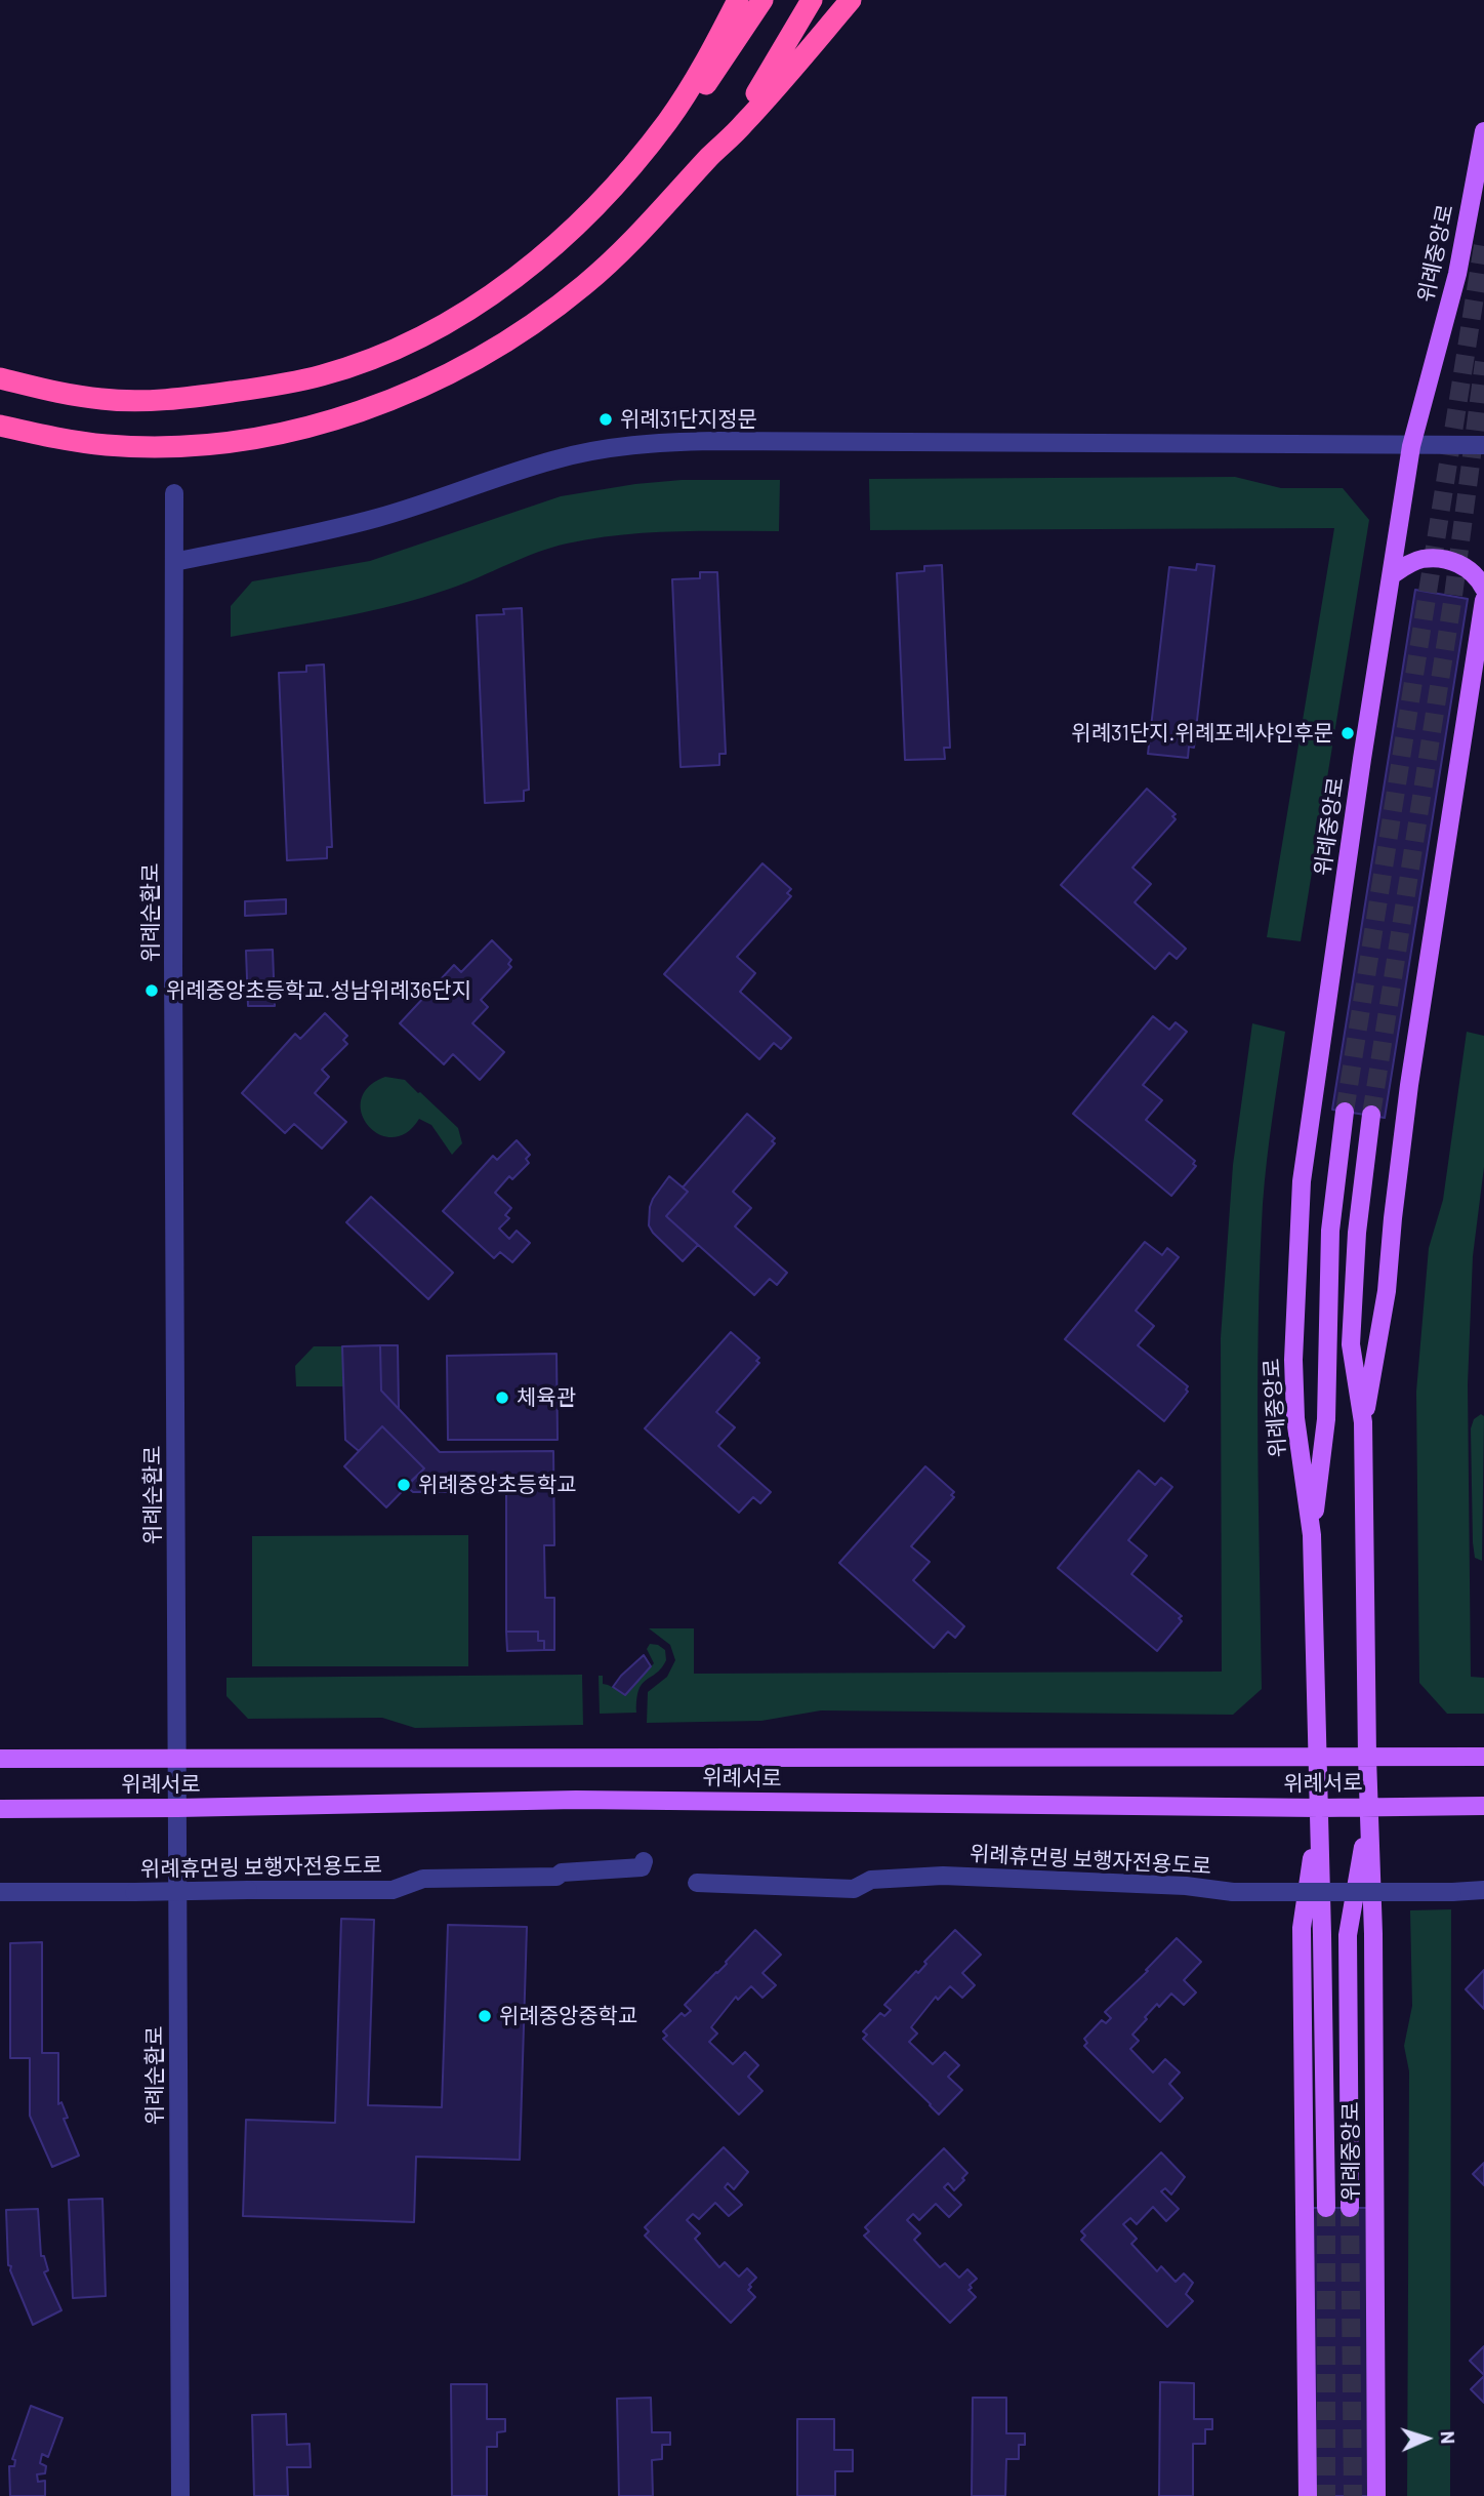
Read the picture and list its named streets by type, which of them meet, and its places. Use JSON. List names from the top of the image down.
{
  "streets": {
    "main road": ["위례중앙로", "위례서로"],
    "street": ["위례순환로", "위례휴먼링 보행자전용도로"]
  },
  "crossings": [
    ["위례중앙로", "위례서로"],
    ["위례순환로", "위례서로"]
  ],
  "places": [
    "위례31단지정문",
    "위례31단지.위례포레샤인후문",
    "위례중앙초등학교.성남위례36단지",
    "체육관",
    "위례중앙초등학교",
    "위례중앙중학교"
  ],
  "north": "right"
}
